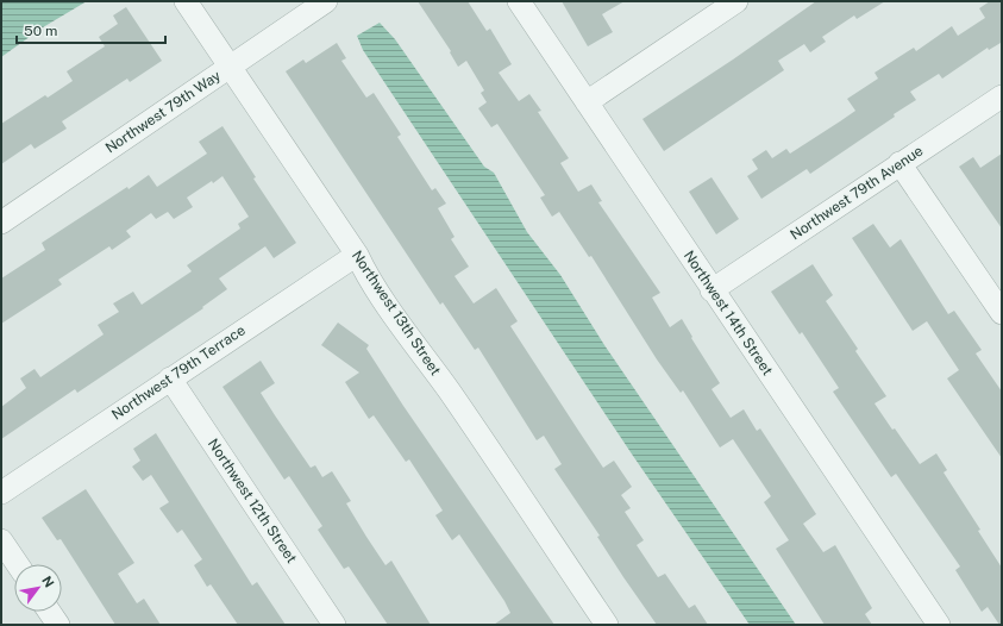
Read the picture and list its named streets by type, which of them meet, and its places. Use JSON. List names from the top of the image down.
{
  "streets": {
    "street": [
      "Northwest 79th Way",
      "Northwest 79th Avenue",
      "Northwest 13th Street",
      "Northwest 14th Street",
      "Northwest 79th Terrace",
      "Northwest 12th Street"
    ]
  },
  "crossings": [
    ["Northwest 79th Way", "Northwest 13th Street"],
    ["Northwest 79th Avenue", "Northwest 14th Street"],
    ["Northwest 13th Street", "Northwest 79th Terrace"],
    ["Northwest 79th Terrace", "Northwest 12th Street"]
  ],
  "scale_bar": "50 m",
  "north": "top right"
}
